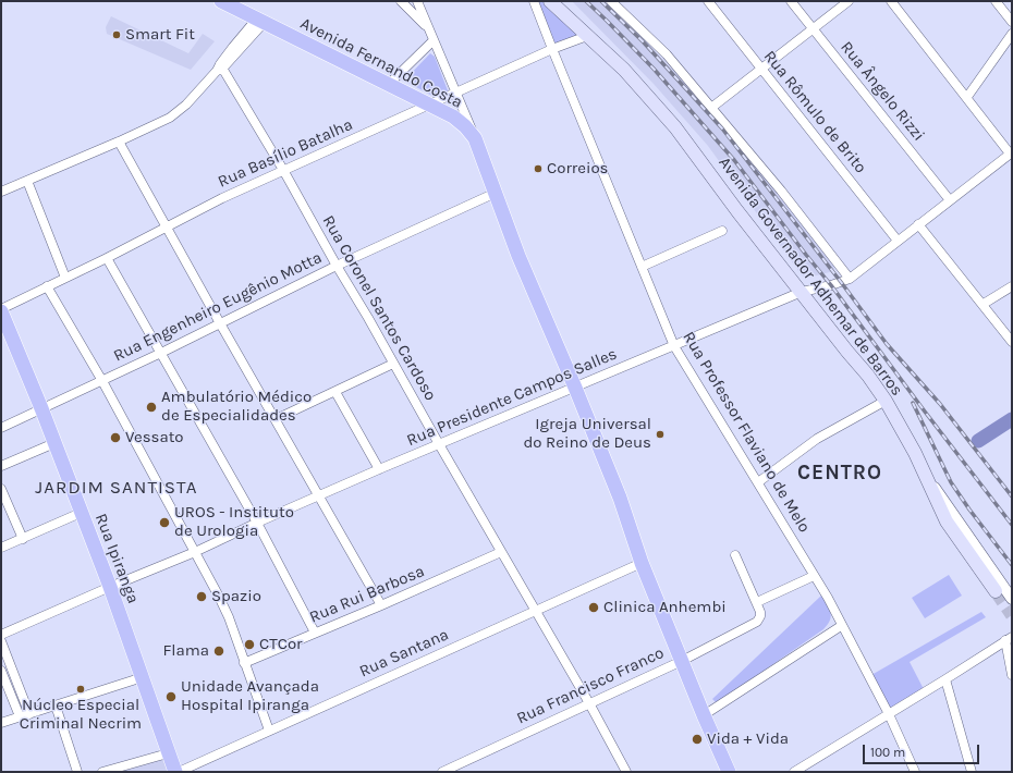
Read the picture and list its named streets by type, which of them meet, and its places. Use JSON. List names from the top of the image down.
{
  "streets": {
    "main road": ["Avenida Fernando Costa", "Avenida Governador Adhemar de Barros", "Rua Ipiranga"],
    "street": [
      "Rua Ângelo Rizzi",
      "Rua Rômulo de Brito",
      "Rua Basílio Batalha",
      "Rua Engenheiro Eugênio Motta",
      "Rua Coronel Santos Cardoso",
      "Rua Presidente Campos Salles",
      "Rua Professor Flaviano de Melo",
      "Rua Rui Barbosa",
      "Rua Santana",
      "Rua Francisco Franco"
    ]
  },
  "crossings": [
    ["Avenida Fernando Costa", "Rua Basílio Batalha"],
    ["Rua Ângelo Rizzi", "Rua Presidente Campos Salles"],
    ["Rua Rômulo de Brito", "Rua Presidente Campos Salles"],
    ["Rua Basílio Batalha", "Avenida Governador Adhemar de Barros"],
    ["Rua Basílio Batalha", "Rua Coronel Santos Cardoso"],
    ["Rua Basílio Batalha", "Rua Professor Flaviano de Melo"],
    ["Rua Basílio Batalha", "Rua Ipiranga"],
    ["Avenida Governador Adhemar de Barros", "Rua Presidente Campos Salles"],
    ["Rua Engenheiro Eugênio Motta", "Rua Coronel Santos Cardoso"],
    ["Rua Engenheiro Eugênio Motta", "Rua Ipiranga"],
    ["Rua Coronel Santos Cardoso", "Rua Presidente Campos Salles"],
    ["Rua Coronel Santos Cardoso", "Rua Rui Barbosa"],
    ["Rua Coronel Santos Cardoso", "Rua Santana"],
    ["Rua Coronel Santos Cardoso", "Rua Francisco Franco"],
    ["Rua Presidente Campos Salles", "Rua Professor Flaviano de Melo"],
    ["Rua Presidente Campos Salles", "Rua Ipiranga"]
  ],
  "districts": ["CENTRO", "JARDIM SANTISTA"],
  "places": [
    "Smart Fit",
    "Correios",
    "Ambulatório Médico de Especialidades",
    "Igreja Universal do Reino de Deus",
    "Vessato",
    "UROS - Instituto de Urologia",
    "Spazio",
    "Clinica Anhembi",
    "CTCor",
    "Flama",
    "Núcleo Especial Criminal Necrim",
    "Unidade Avançada Hospital Ipiranga",
    "Vida + Vida"
  ],
  "scale_bar": "100 m"
}
